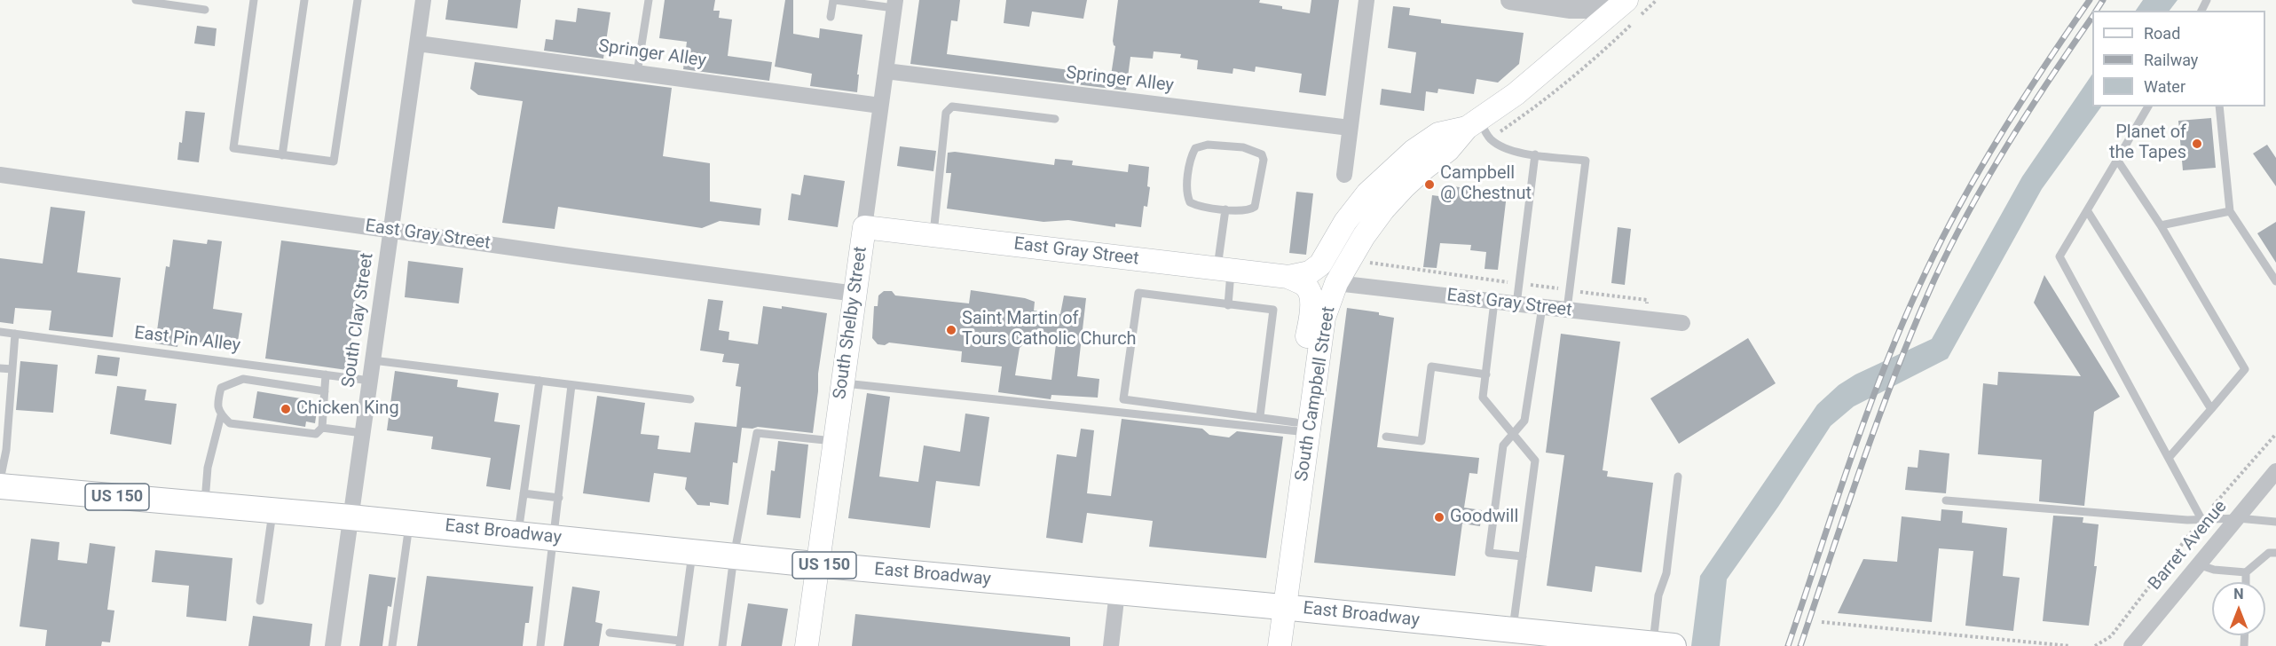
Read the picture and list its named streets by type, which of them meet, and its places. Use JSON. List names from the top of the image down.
{
  "streets": {
    "main road": [
      "East Gray Street",
      "South Shelby Street",
      "South Campbell Street",
      "US 150",
      "East Broadway"
    ],
    "street": ["Springer Alley", "South Clay Street", "Barret Avenue"],
    "lane": ["East Pin Alley"]
  },
  "crossings": [
    ["Springer Alley", "South Clay Street"],
    ["Springer Alley", "South Shelby Street"],
    ["East Gray Street", "South Clay Street"],
    ["East Gray Street", "South Shelby Street"],
    ["East Gray Street", "South Campbell Street"],
    ["South Clay Street", "East Pin Alley"],
    ["South Clay Street", "East Broadway"],
    ["South Shelby Street", "East Broadway"],
    ["South Campbell Street", "East Broadway"]
  ],
  "places": [
    "Planet of the Tapes",
    "Campbell @ Chestnut",
    "Saint Martin of Tours Catholic Church",
    "Chicken King",
    "Goodwill"
  ],
  "legend": ["Road", "Railway", "Water"],
  "north": "top"
}
